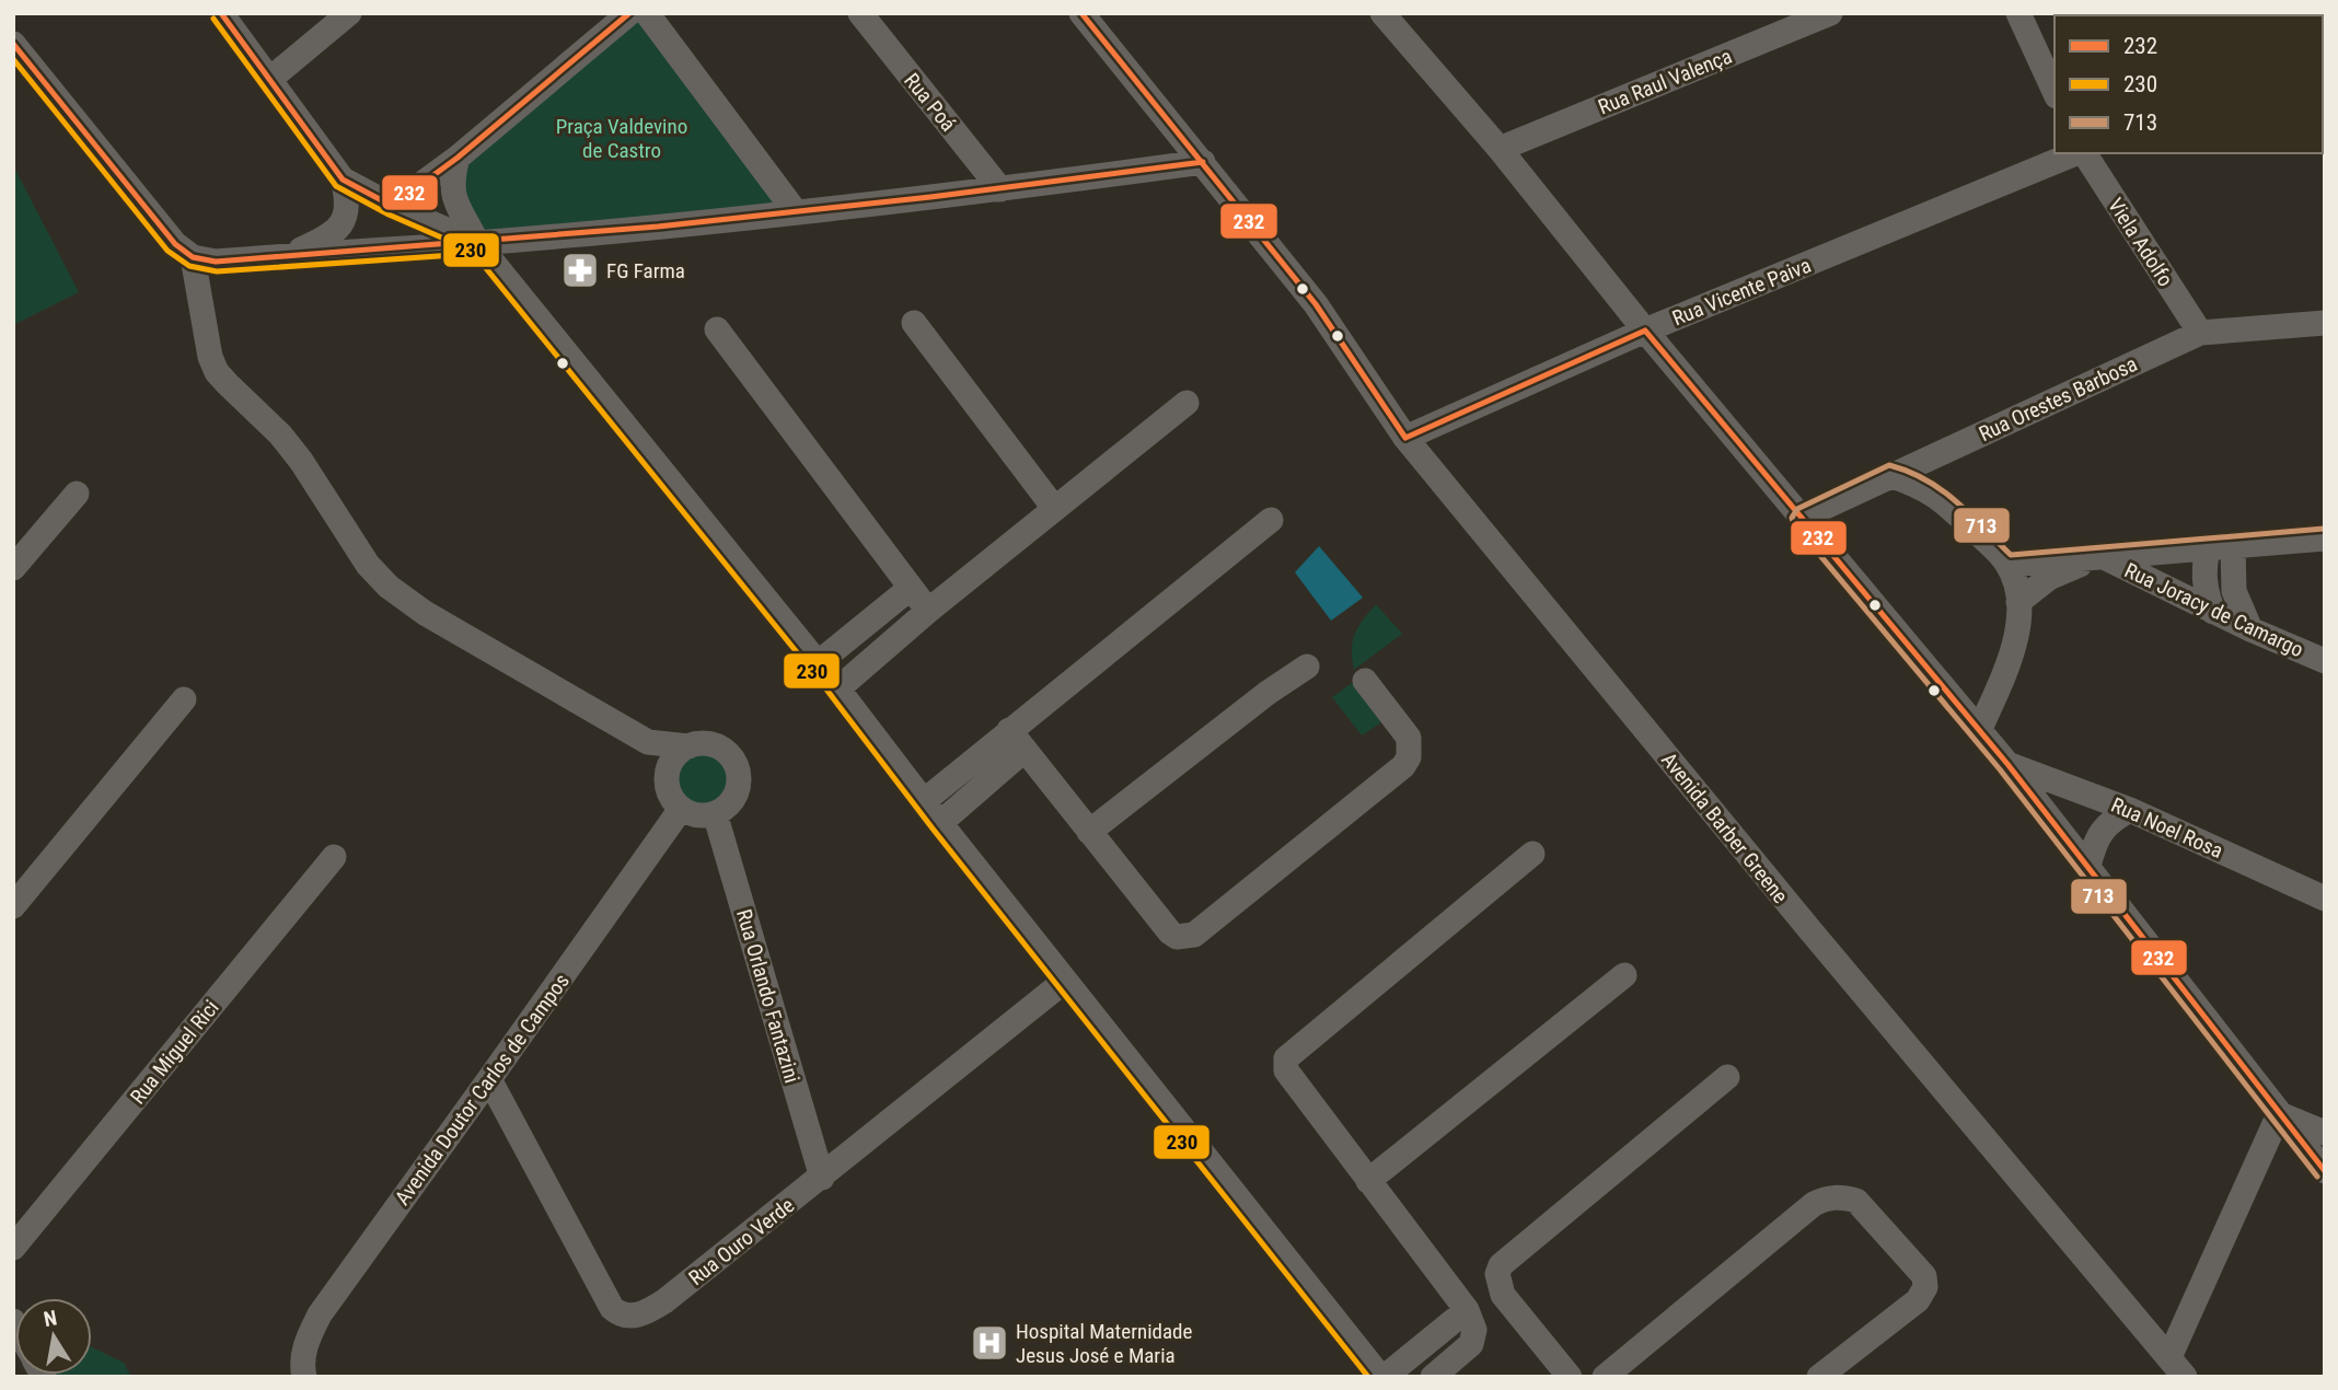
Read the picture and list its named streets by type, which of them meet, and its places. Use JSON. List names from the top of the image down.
{
  "streets": {
    "street": [
      "Rua Raul Valença",
      "Rua Poá",
      "Viela Adolfo",
      "Rua Vicente Paiva",
      "Rua Orestes Barbosa",
      "Rua Joracy de Camargo",
      "Avenida Barber Greene",
      "Rua Noel Rosa",
      "Rua Orlando Fantazini",
      "Rua Miguel Rici",
      "Avenida Doutor Carlos de Campos",
      "Rua Ouro Verde"
    ]
  },
  "crossings": [
    ["Viela Adolfo", "Rua Orestes Barbosa"],
    ["Rua Vicente Paiva", "Avenida Barber Greene"],
    ["Rua Orlando Fantazini", "Avenida Doutor Carlos de Campos"],
    ["Rua Orlando Fantazini", "Rua Ouro Verde"],
    ["Avenida Doutor Carlos de Campos", "Rua Ouro Verde"]
  ],
  "parks": ["Praça Valdevino de Castro"],
  "places": {
    "pharmacy": ["FG Farma"],
    "hospital": ["Hospital Maternidade Jesus José e Maria"]
  },
  "lines": ["transit line 232", "transit line 230", "transit line 713"],
  "legend": ["232", "230", "713"],
  "north": "top"
}
